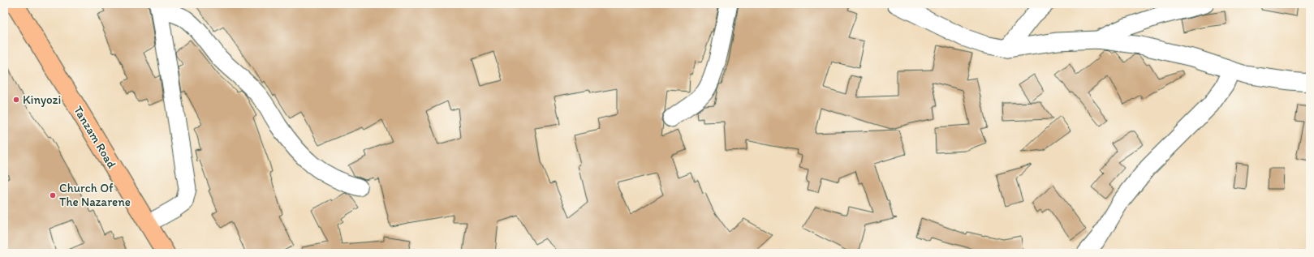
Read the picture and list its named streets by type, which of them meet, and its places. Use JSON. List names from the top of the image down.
{
  "streets": {
    "highway": ["Tanzam Road"]
  },
  "places": ["Kinyozi", "Church Of The Nazarene"]
}
